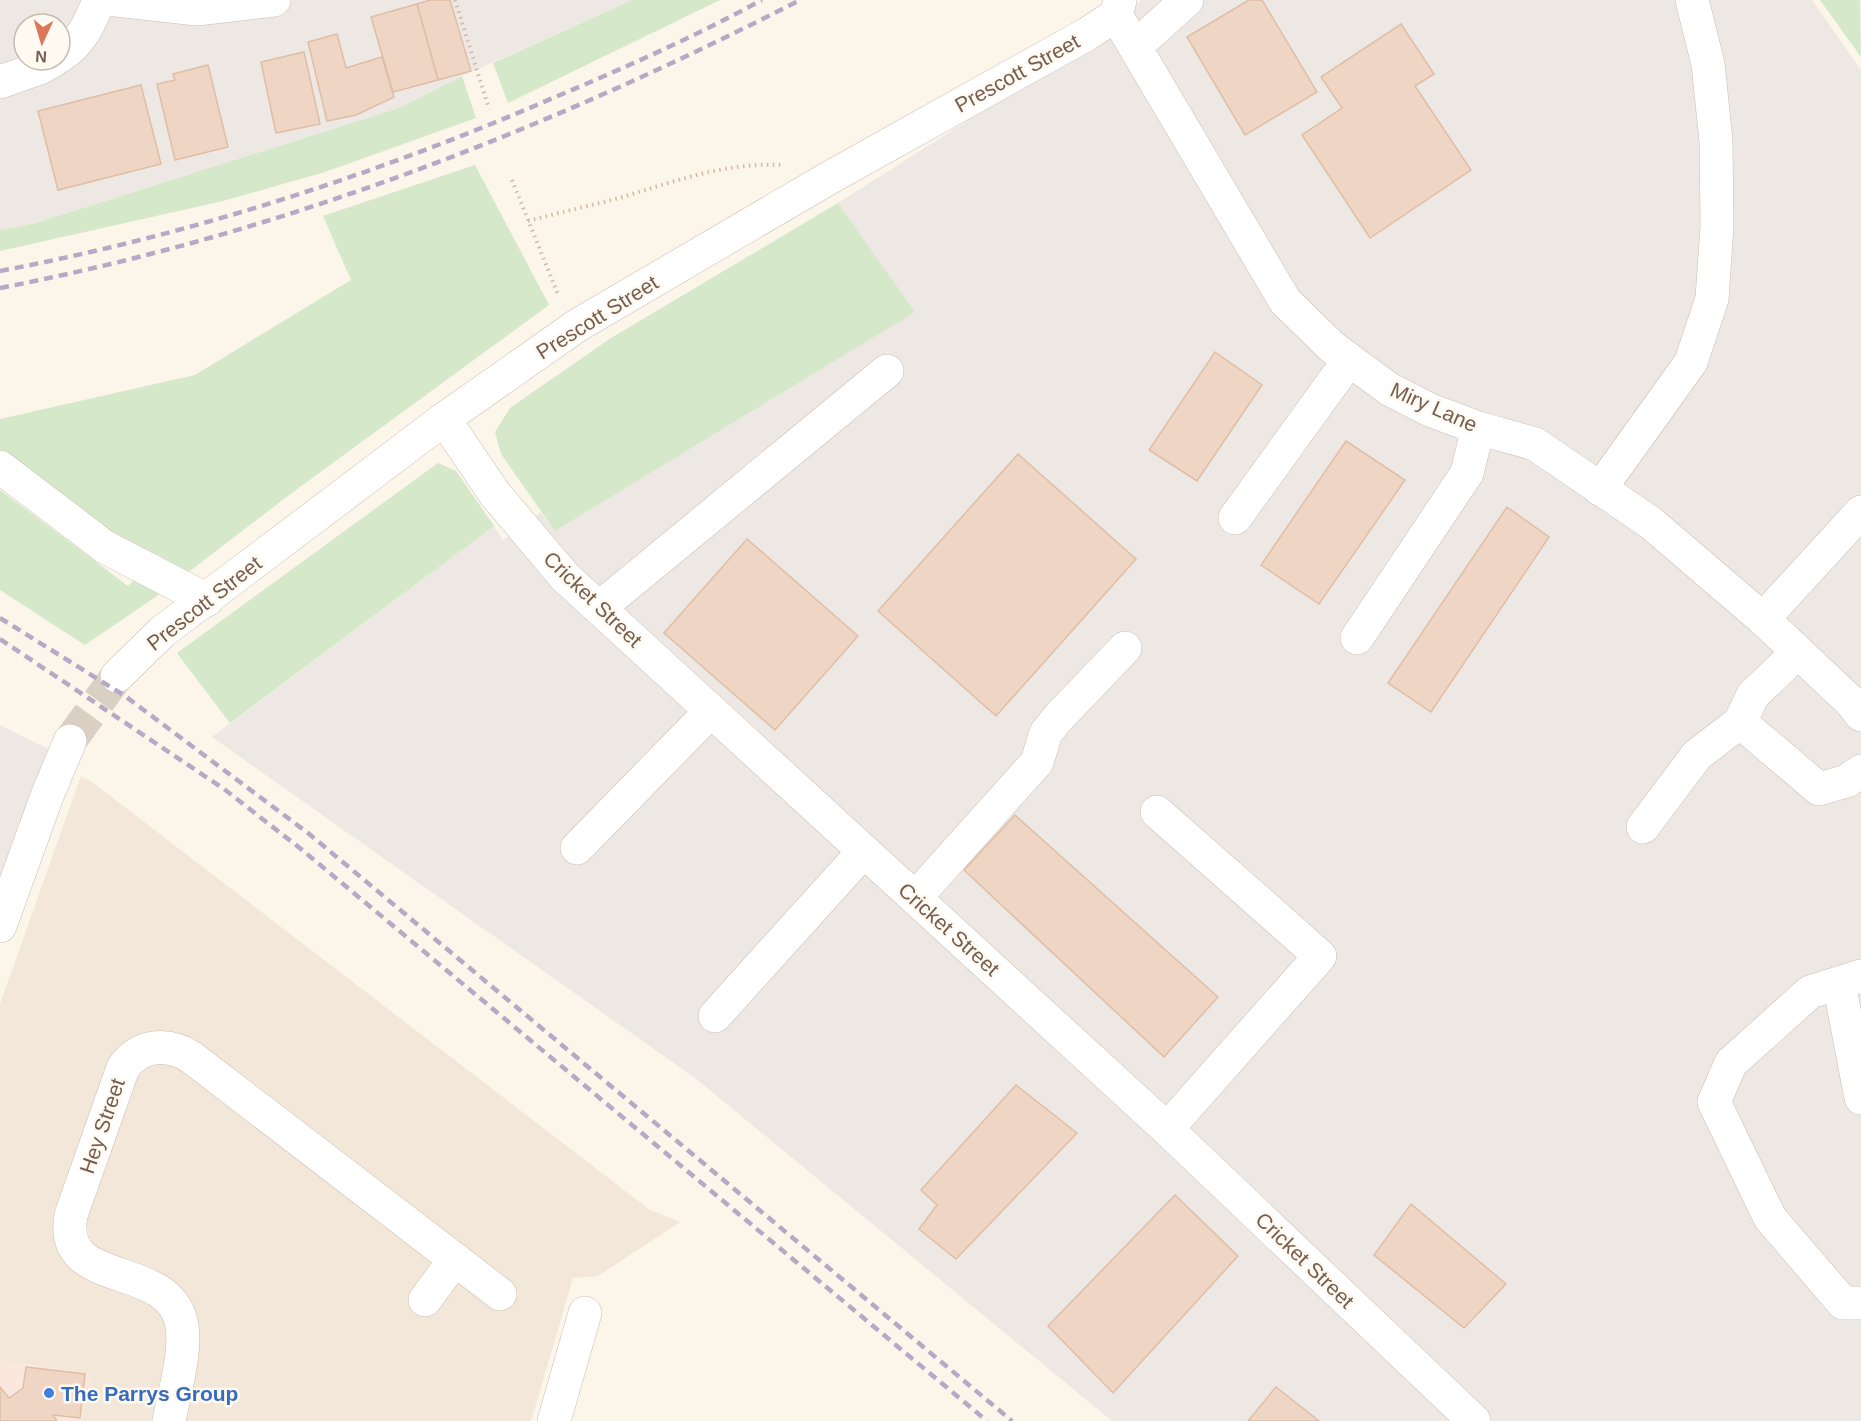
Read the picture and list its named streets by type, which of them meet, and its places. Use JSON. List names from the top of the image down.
{
  "streets": {
    "street": [
      "Prescott Street",
      "Miry Lane",
      "Cricket Street",
      "Hey Street"
    ]
  },
  "crossings": [
    ["Prescott Street", "Miry Lane"],
    ["Prescott Street", "Cricket Street"]
  ],
  "places": ["The Parrys Group"],
  "north": "bottom"
}
